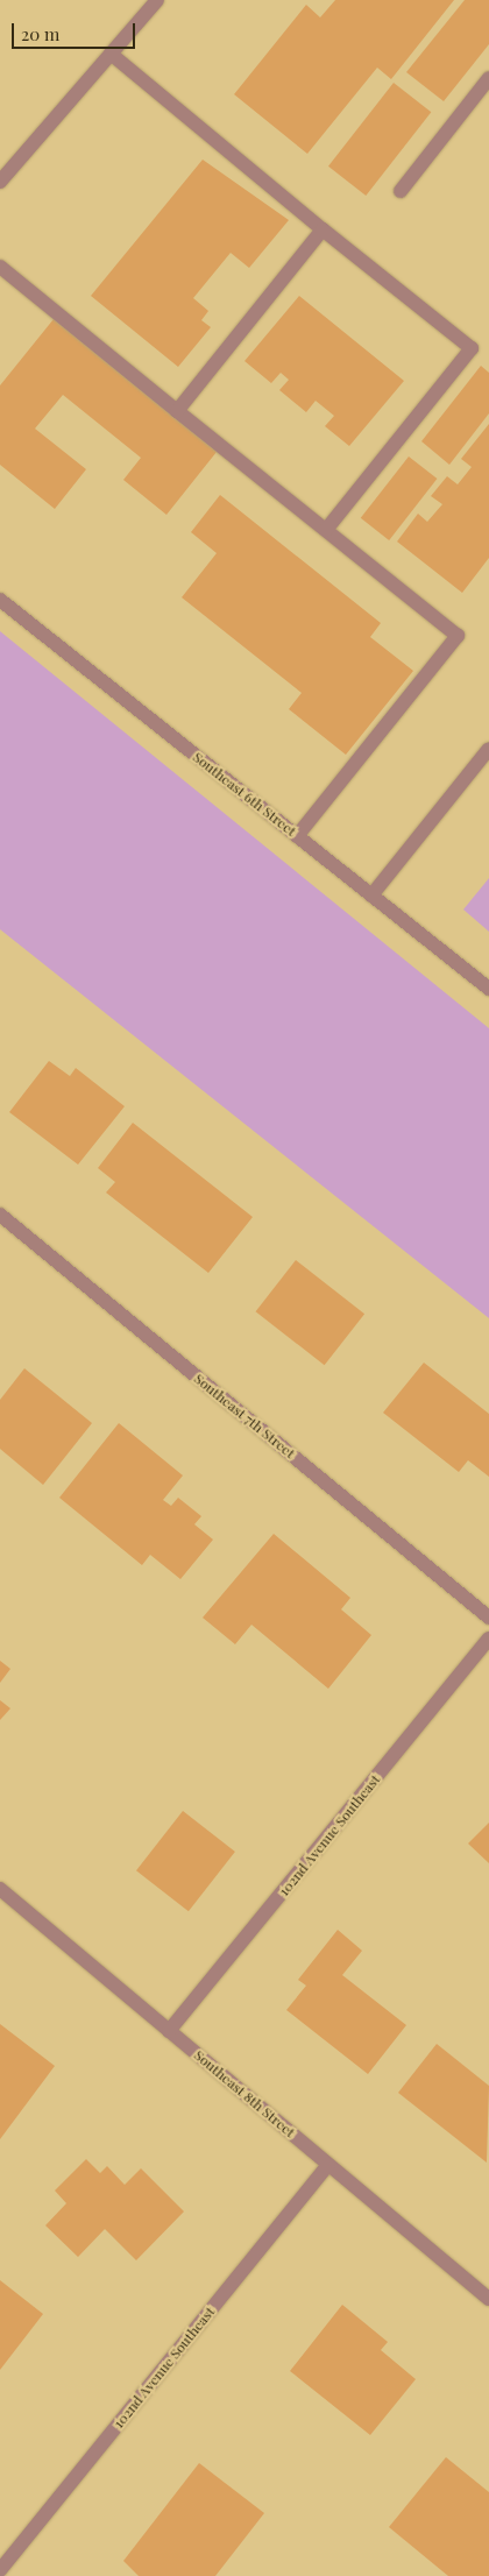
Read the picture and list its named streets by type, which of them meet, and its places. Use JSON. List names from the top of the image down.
{
  "streets": {
    "street": [
      "Southeast 6th Street",
      "Southeast 7th Street",
      "102nd Avenue Southeast",
      "Southeast 8th Street"
    ]
  },
  "crossings": [
    ["102nd Avenue Southeast", "Southeast 8th Street"]
  ],
  "scale_bar": "20 m"
}
